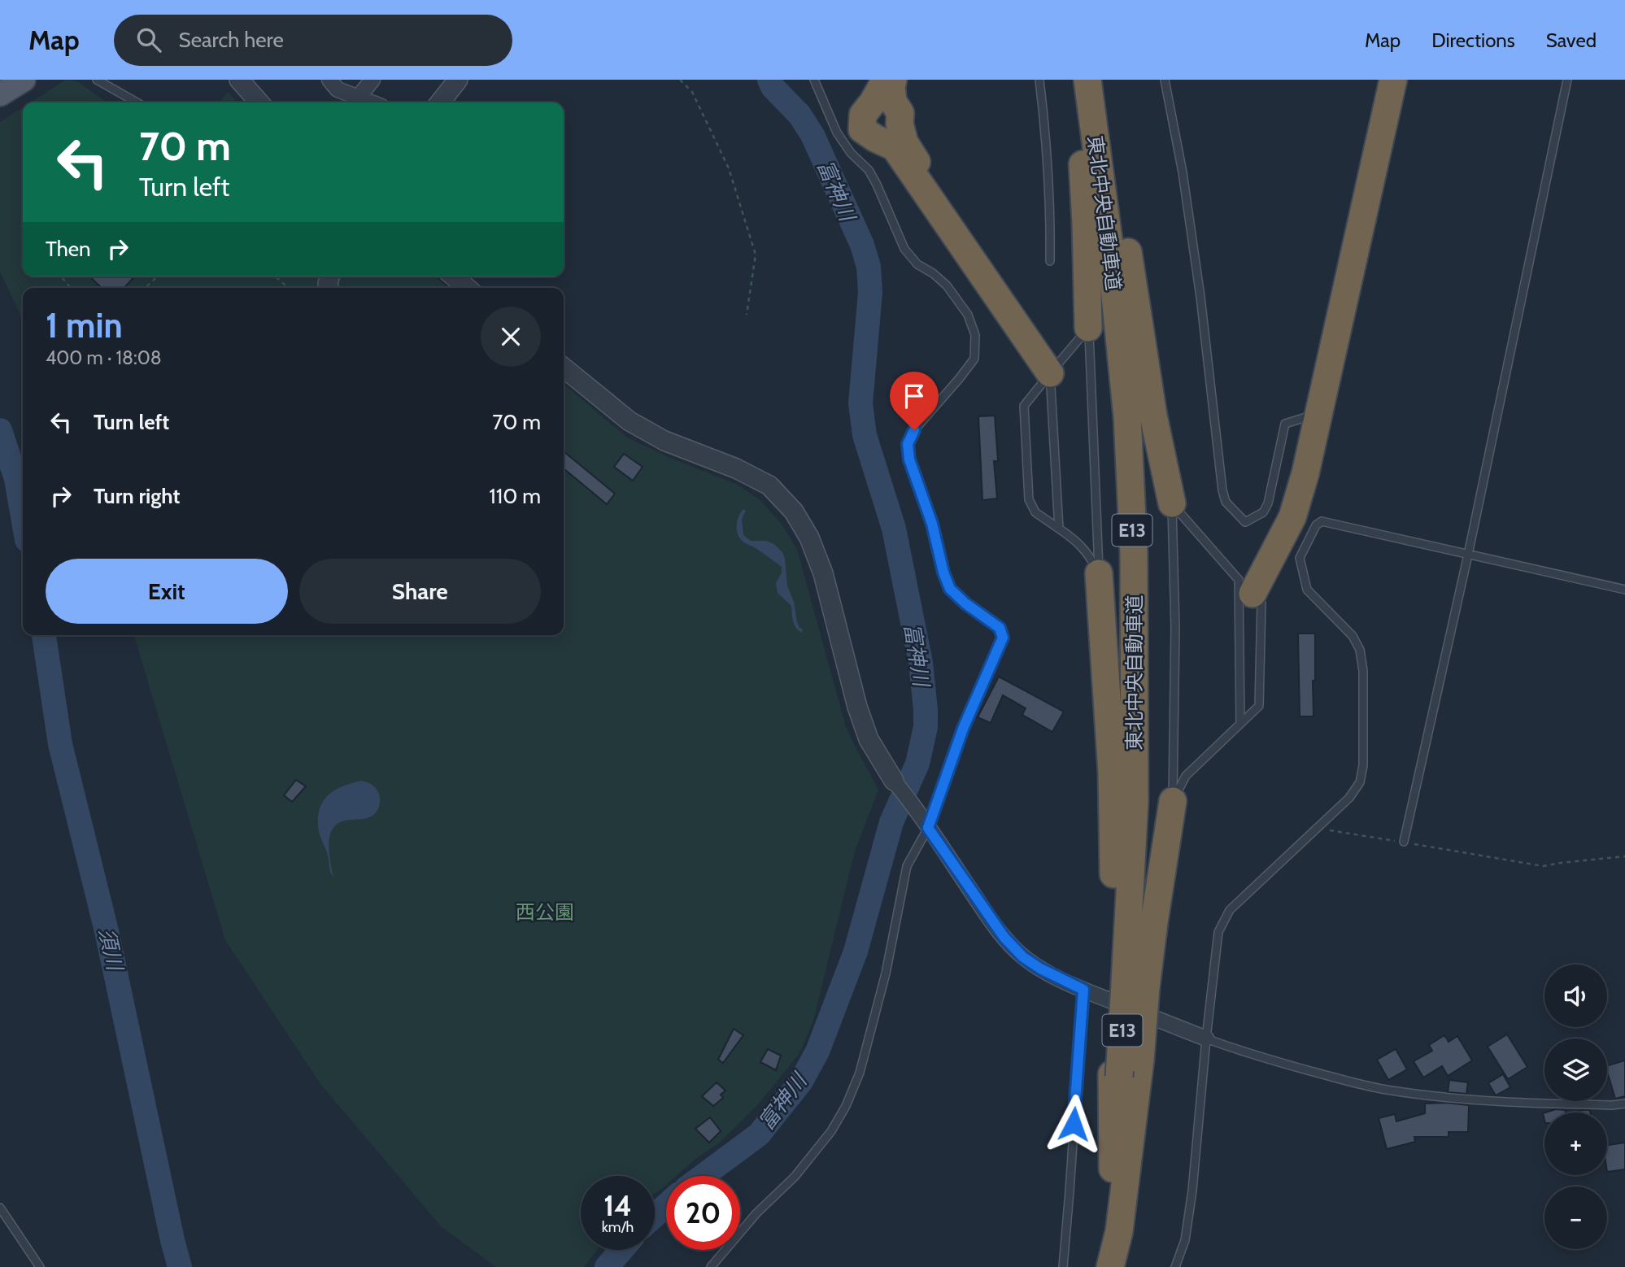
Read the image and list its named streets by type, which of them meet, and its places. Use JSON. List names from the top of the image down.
{
  "streets": {
    "highway": ["東北中央自動車道", "E13"]
  },
  "water": ["富神川", "須川"],
  "parks": ["西公園"],
  "page": {
    "header": "Map",
    "search": "Search here",
    "nav": ["Map", "Directions", "Saved"],
    "turn": ["70 m", "Turn left"],
    "then": "Then",
    "heading": ["1 min", "400 m · 18:08"],
    "list": [
      {
        "name": "Turn left",
        "value": "70 m"
      },
      {
        "name": "Turn right",
        "value": "110 m"
      }
    ],
    "buttons": ["Exit", "Share"],
    "map_buttons": ["+", "−"],
    "speed": "14 km/h",
    "limit": "20"
  }
}
